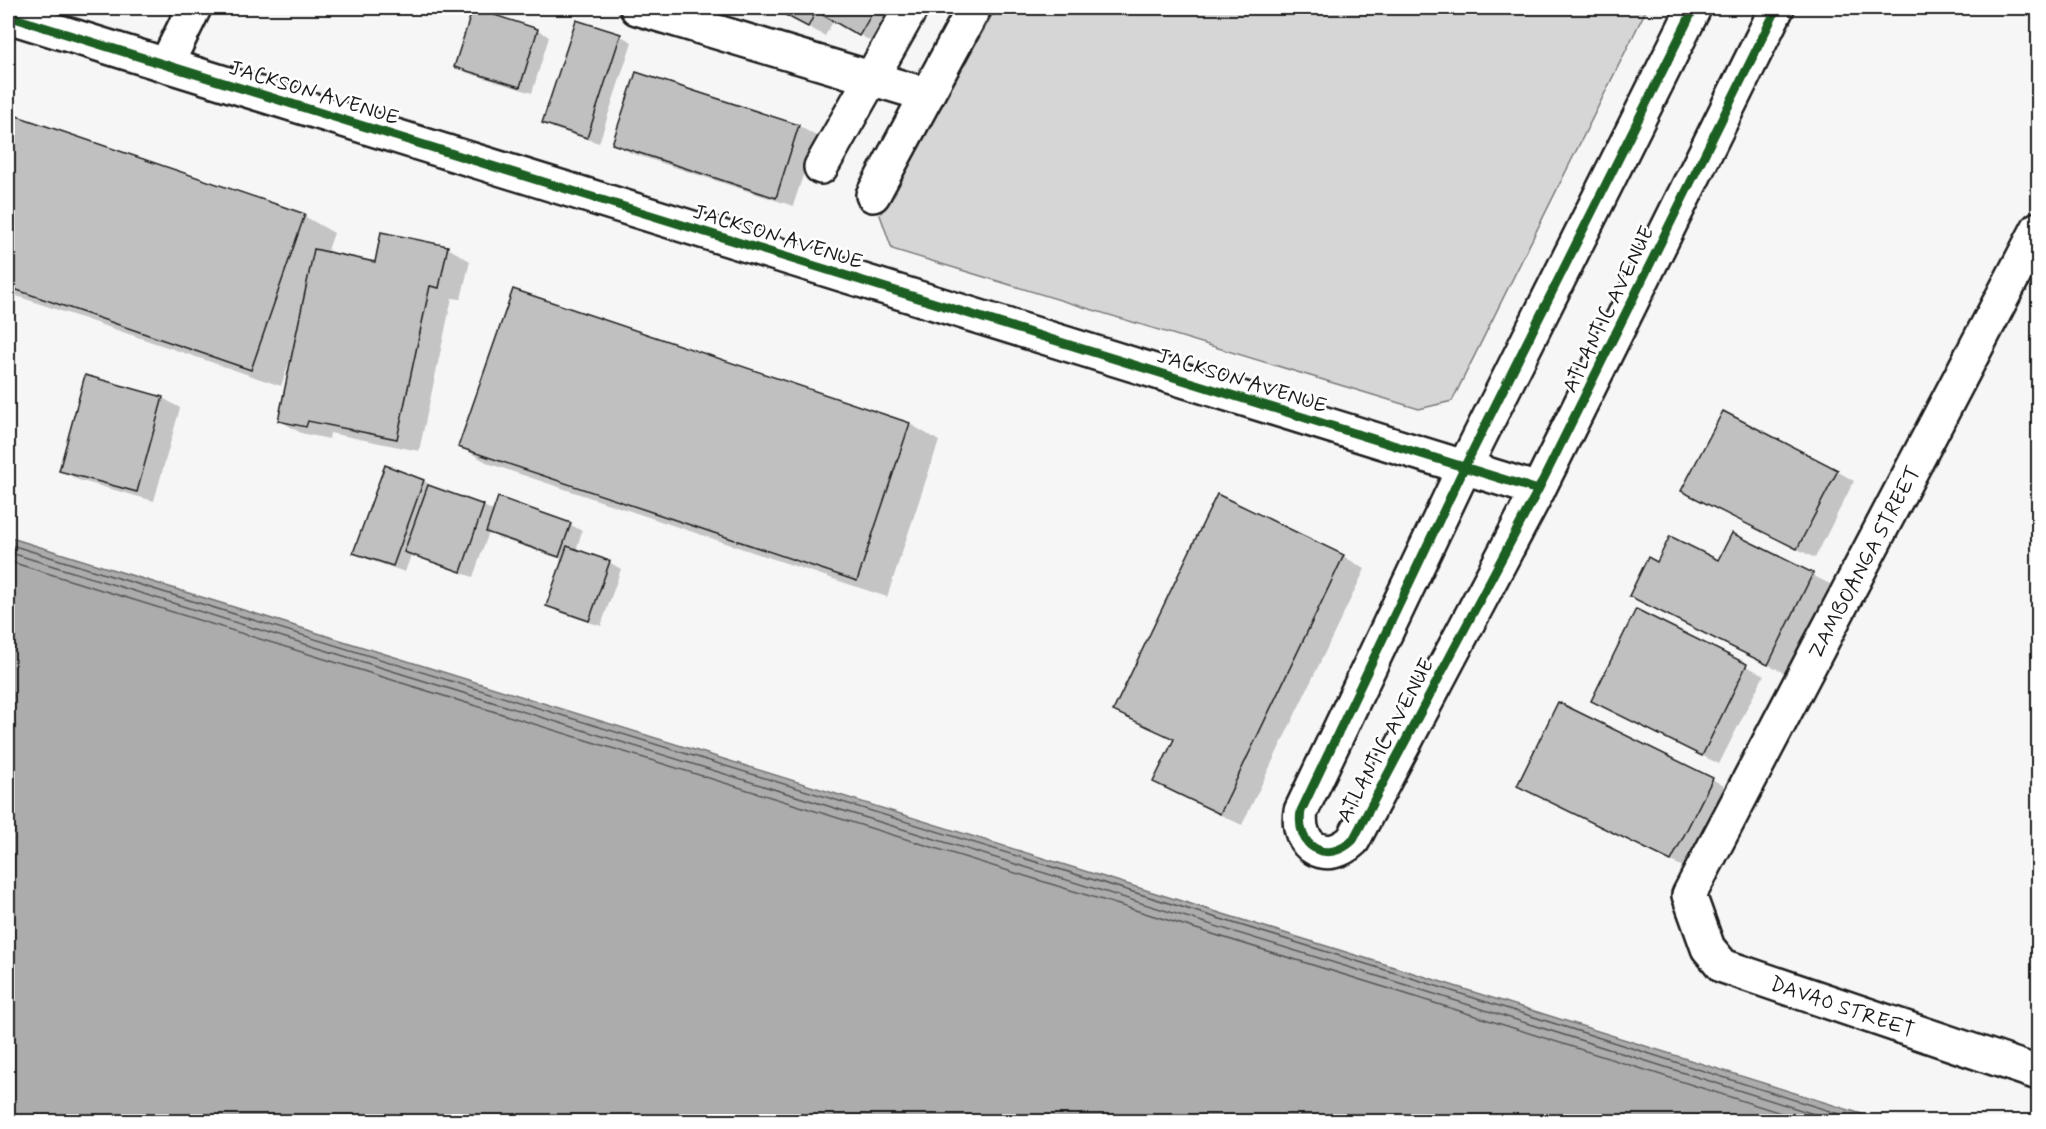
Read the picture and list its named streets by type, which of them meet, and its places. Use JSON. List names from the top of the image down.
{
  "streets": {
    "street": [
      "JACKSON AVENUE",
      "ATLANTIC AVENUE",
      "ZAMBOANGA STREET",
      "DAVAO STREET"
    ]
  },
  "crossings": [
    ["JACKSON AVENUE", "ATLANTIC AVENUE"],
    ["ZAMBOANGA STREET", "DAVAO STREET"]
  ]
}
